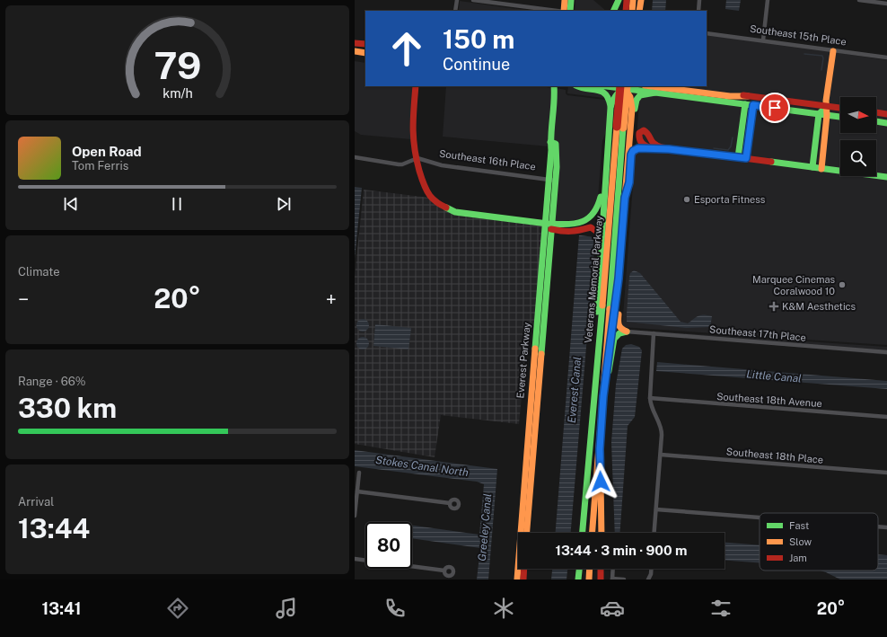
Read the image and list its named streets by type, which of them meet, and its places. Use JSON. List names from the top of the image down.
{
  "streets": {
    "main road": ["Veterans Memorial Parkway", "Everest Parkway"],
    "street": [
      "Southeast 15th Place",
      "Southeast 16th Place",
      "Southeast 17th Place",
      "Southeast 18th Avenue",
      "Southeast 18th Place"
    ]
  },
  "crossings": [
    ["Southeast 16th Place", "Everest Parkway"]
  ],
  "water": [
    "Little Canal",
    "Everest Canal",
    "Stokes Canal North",
    "Greeley Canal"
  ],
  "places": {
    "other": ["Esporta Fitness", "Marquee Cinemas Coralwood 10"],
    "health": ["K&M Aesthetics"]
  },
  "legend": ["Fast", "Slow", "Jam"],
  "north": "right",
  "page": {
    "turn": ["150 m", "Continue"],
    "song": ["Open Road", "Tom Ferris"],
    "tile": [
      "Climate",
      ["Range · 66%", "330 km"],
      ["Arrival", "13:44"]
    ],
    "heat": ["−", "20°", "+"],
    "limit": "80",
    "trip": "13:44 · 3 min · 900 m",
    "tabs": ["13:41", "20°"],
    "gauge": ["79", "km/h"]
  }
}
